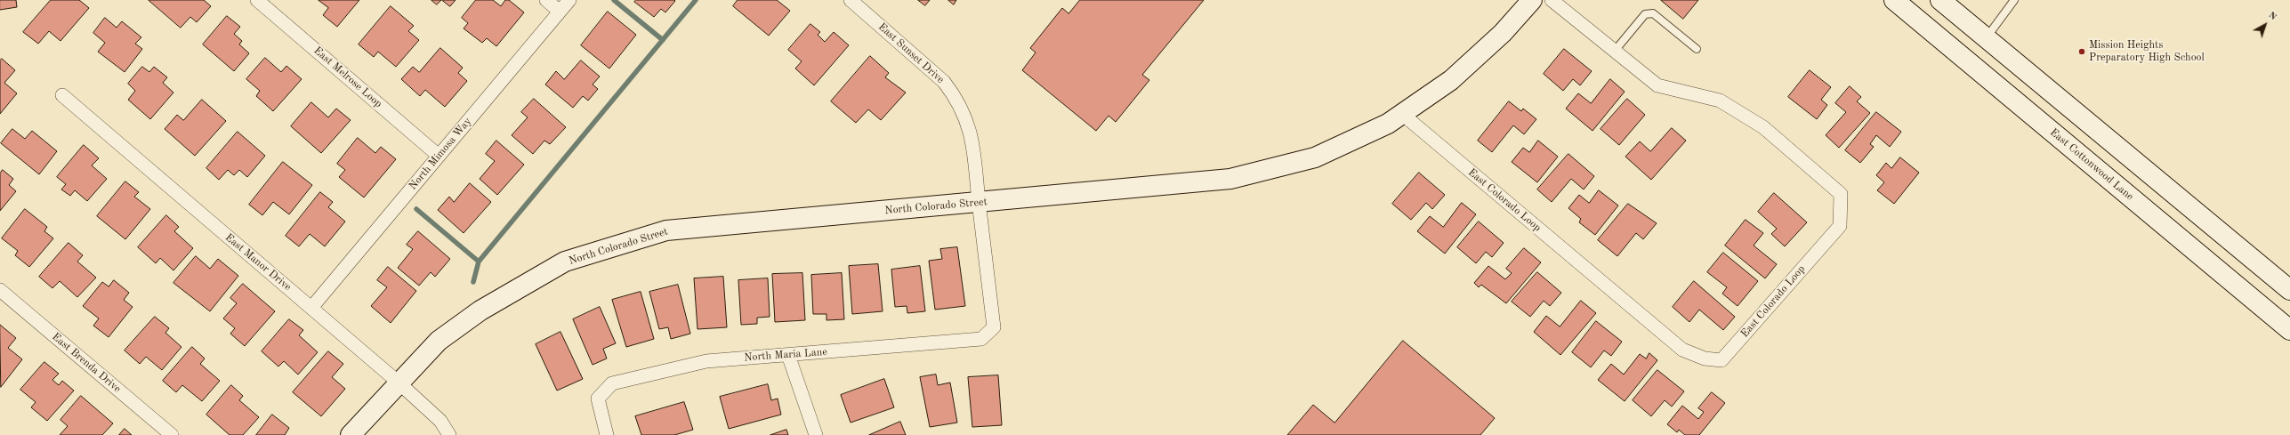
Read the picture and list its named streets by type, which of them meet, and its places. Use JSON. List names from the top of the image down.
{
  "streets": {
    "street": [
      "East Sunset Drive",
      "East Melrose Loop",
      "North Mimosa Way",
      "East Cottonwood Lane",
      "East Colorado Loop",
      "North Colorado Street",
      "East Manor Drive",
      "North Maria Lane",
      "East Brenda Drive"
    ]
  },
  "crossings": [
    ["East Sunset Drive", "North Colorado Street"],
    ["East Sunset Drive", "North Maria Lane"],
    ["East Melrose Loop", "North Mimosa Way"],
    ["North Mimosa Way", "East Manor Drive"],
    ["East Colorado Loop", "North Colorado Street"],
    ["North Colorado Street", "East Manor Drive"]
  ],
  "places": ["Mission Heights Preparatory High School"],
  "north": "top right"
}
